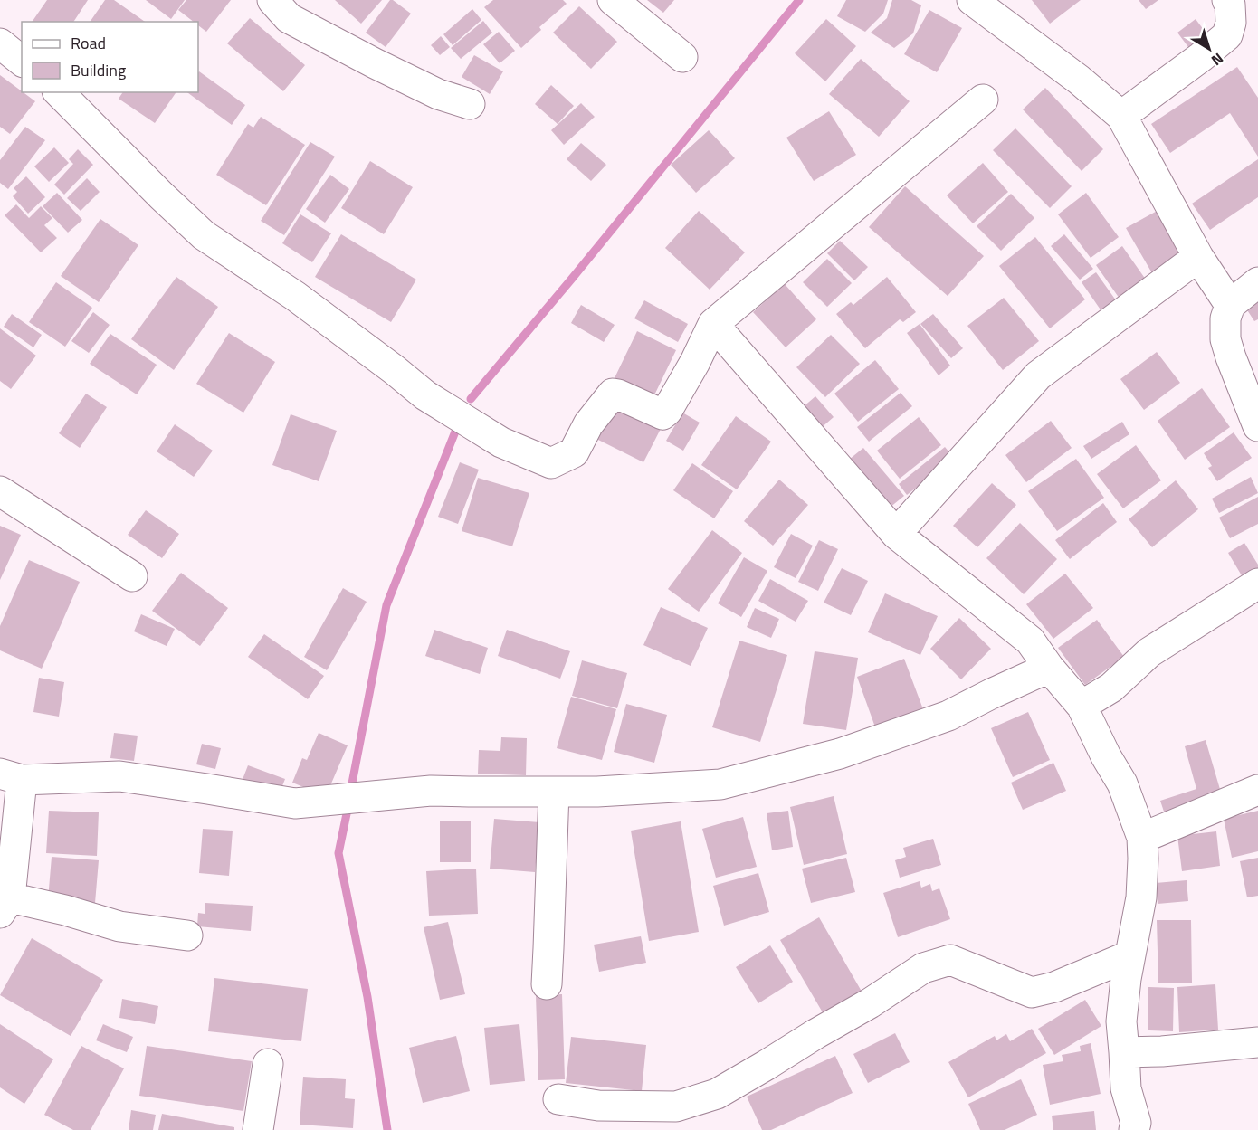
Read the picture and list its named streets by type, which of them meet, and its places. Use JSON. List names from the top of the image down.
{
  "legend": ["Road", "Building"],
  "north": "bottom right"
}
